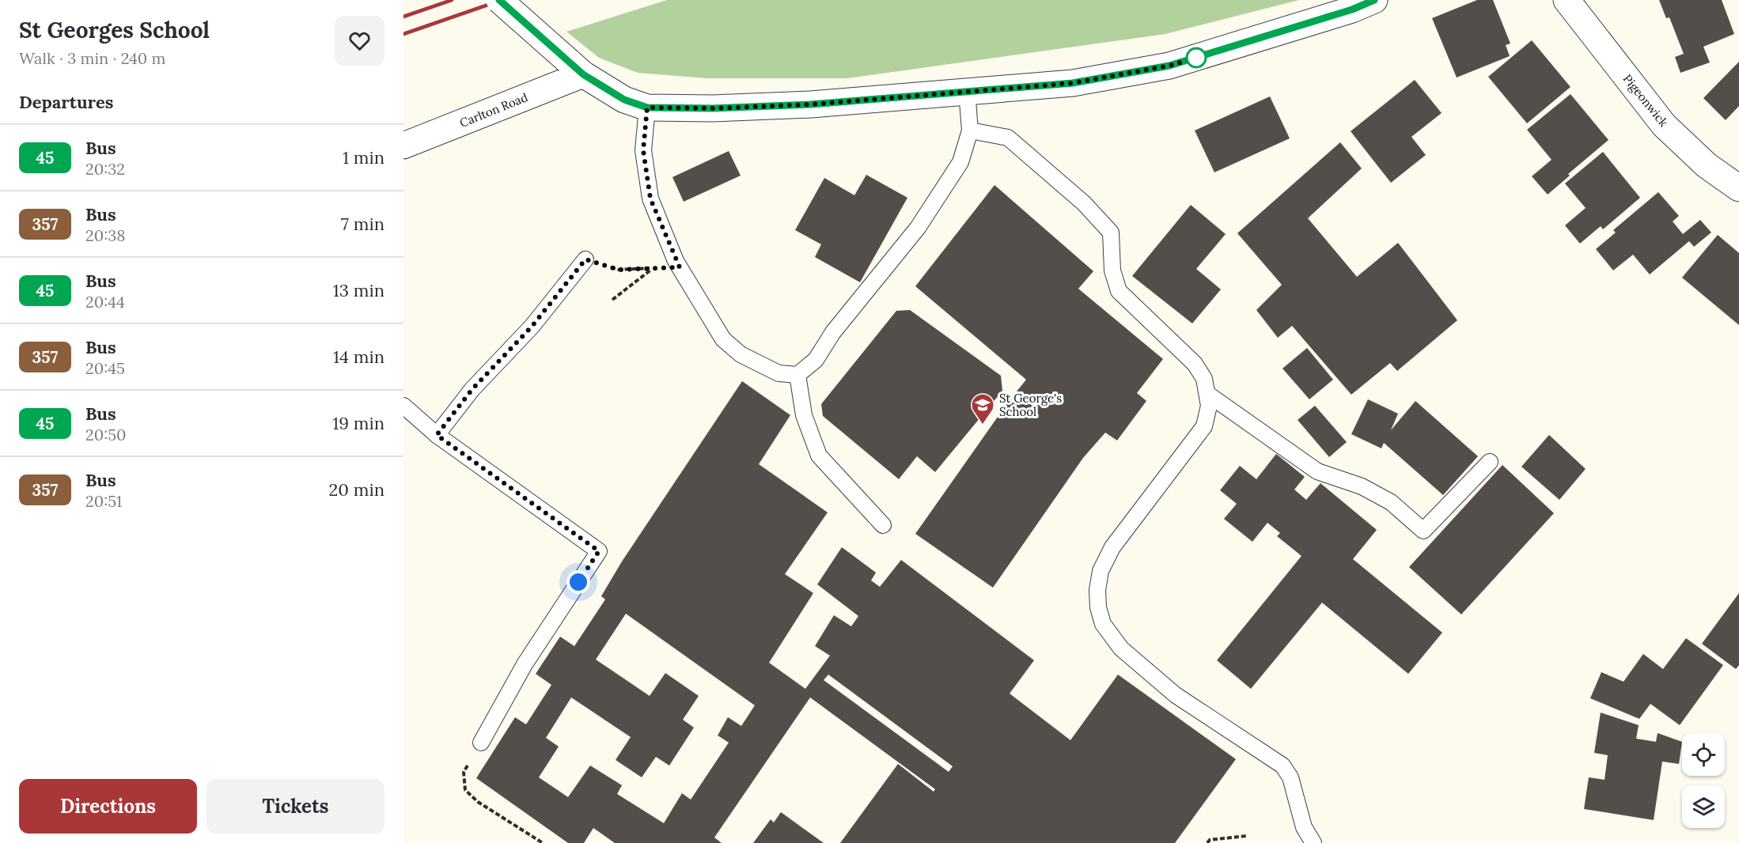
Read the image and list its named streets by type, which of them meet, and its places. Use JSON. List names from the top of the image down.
{
  "streets": {
    "street": ["Pigeonwick", "Carlton Road"]
  },
  "places": {
    "school or university": ["St George's School"]
  },
  "lines": ["bus line 45"],
  "page": {
    "heading": [
      ["St Georges School", "Walk · 3 min · 240 m"],
      "Departures"
    ],
    "list": [
      {
        "mark": "45",
        "name": "Bus",
        "note": "20:32",
        "value": "1 min"
      },
      {
        "mark": "357",
        "name": "Bus",
        "note": "20:38",
        "value": "7 min"
      },
      {
        "mark": "45",
        "name": "Bus",
        "note": "20:44",
        "value": "13 min"
      },
      {
        "mark": "357",
        "name": "Bus",
        "note": "20:45",
        "value": "14 min"
      },
      {
        "mark": "45",
        "name": "Bus",
        "note": "20:50",
        "value": "19 min"
      },
      {
        "mark": "357",
        "name": "Bus",
        "note": "20:51",
        "value": "20 min"
      }
    ],
    "buttons": ["Directions", "Tickets"]
  }
}
